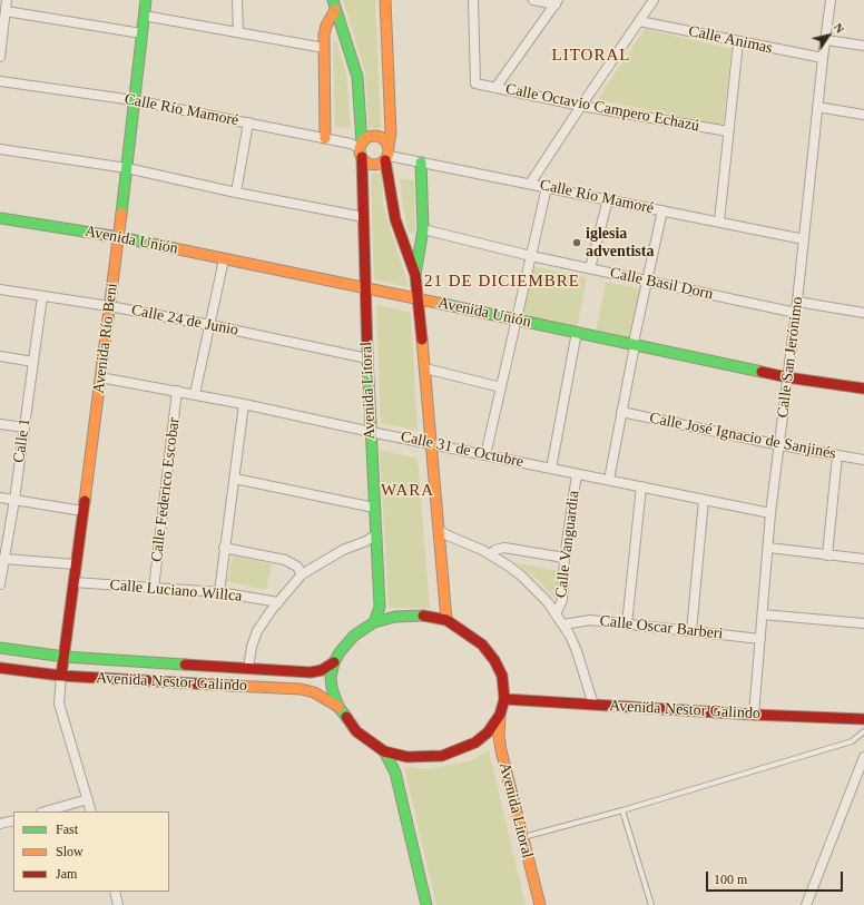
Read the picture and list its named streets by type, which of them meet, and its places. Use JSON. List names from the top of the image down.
{
  "streets": {
    "main road": [
      "Avenida Unión",
      "Avenida Río Beni",
      "Avenida Litoral",
      "Avenida Nestor Galindo"
    ],
    "street": [
      "Calle Animas",
      "Calle Octavio Campero Echazú",
      "Calle Río Mamoré",
      "Calle Basil Dorn",
      "Calle 24 de Junio",
      "Calle San Jerónimo",
      "Calle José Ignacio de Sanjinés",
      "Calle 1",
      "Calle 31 de Octubre",
      "Calle Federico Escobar",
      "Calle Vanguardia",
      "Calle Luciano Willca",
      "Calle Oscar Barberi"
    ]
  },
  "crossings": [
    ["Calle Animas", "Calle San Jerónimo"],
    ["Calle Río Mamoré", "Avenida Río Beni"],
    ["Calle Río Mamoré", "Calle San Jerónimo"],
    ["Calle Río Mamoré", "Avenida Litoral"],
    ["Avenida Unión", "Avenida Río Beni"],
    ["Avenida Unión", "Calle San Jerónimo"],
    ["Avenida Unión", "Avenida Litoral"],
    ["Calle Basil Dorn", "Calle San Jerónimo"],
    ["Calle 24 de Junio", "Avenida Río Beni"],
    ["Calle 24 de Junio", "Avenida Litoral"],
    ["Calle 24 de Junio", "Calle 1"],
    ["Avenida Río Beni", "Calle 31 de Octubre"],
    ["Avenida Río Beni", "Calle Luciano Willca"],
    ["Avenida Río Beni", "Avenida Nestor Galindo"],
    ["Calle San Jerónimo", "Calle José Ignacio de Sanjinés"],
    ["Calle San Jerónimo", "Calle 31 de Octubre"],
    ["Calle San Jerónimo", "Calle Oscar Barberi"],
    ["Calle San Jerónimo", "Avenida Nestor Galindo"],
    ["Avenida Litoral", "Calle 31 de Octubre"],
    ["Avenida Litoral", "Avenida Nestor Galindo"],
    ["Calle 31 de Octubre", "Calle Federico Escobar"],
    ["Calle 31 de Octubre", "Calle Vanguardia"],
    ["Calle Federico Escobar", "Calle Luciano Willca"]
  ],
  "districts": ["LITORAL", "21 DE DICIEMBRE", "WARA"],
  "places": ["iglesia adventista"],
  "legend": ["Fast", "Slow", "Jam"],
  "scale_bar": "100 m",
  "north": "top right"
}
